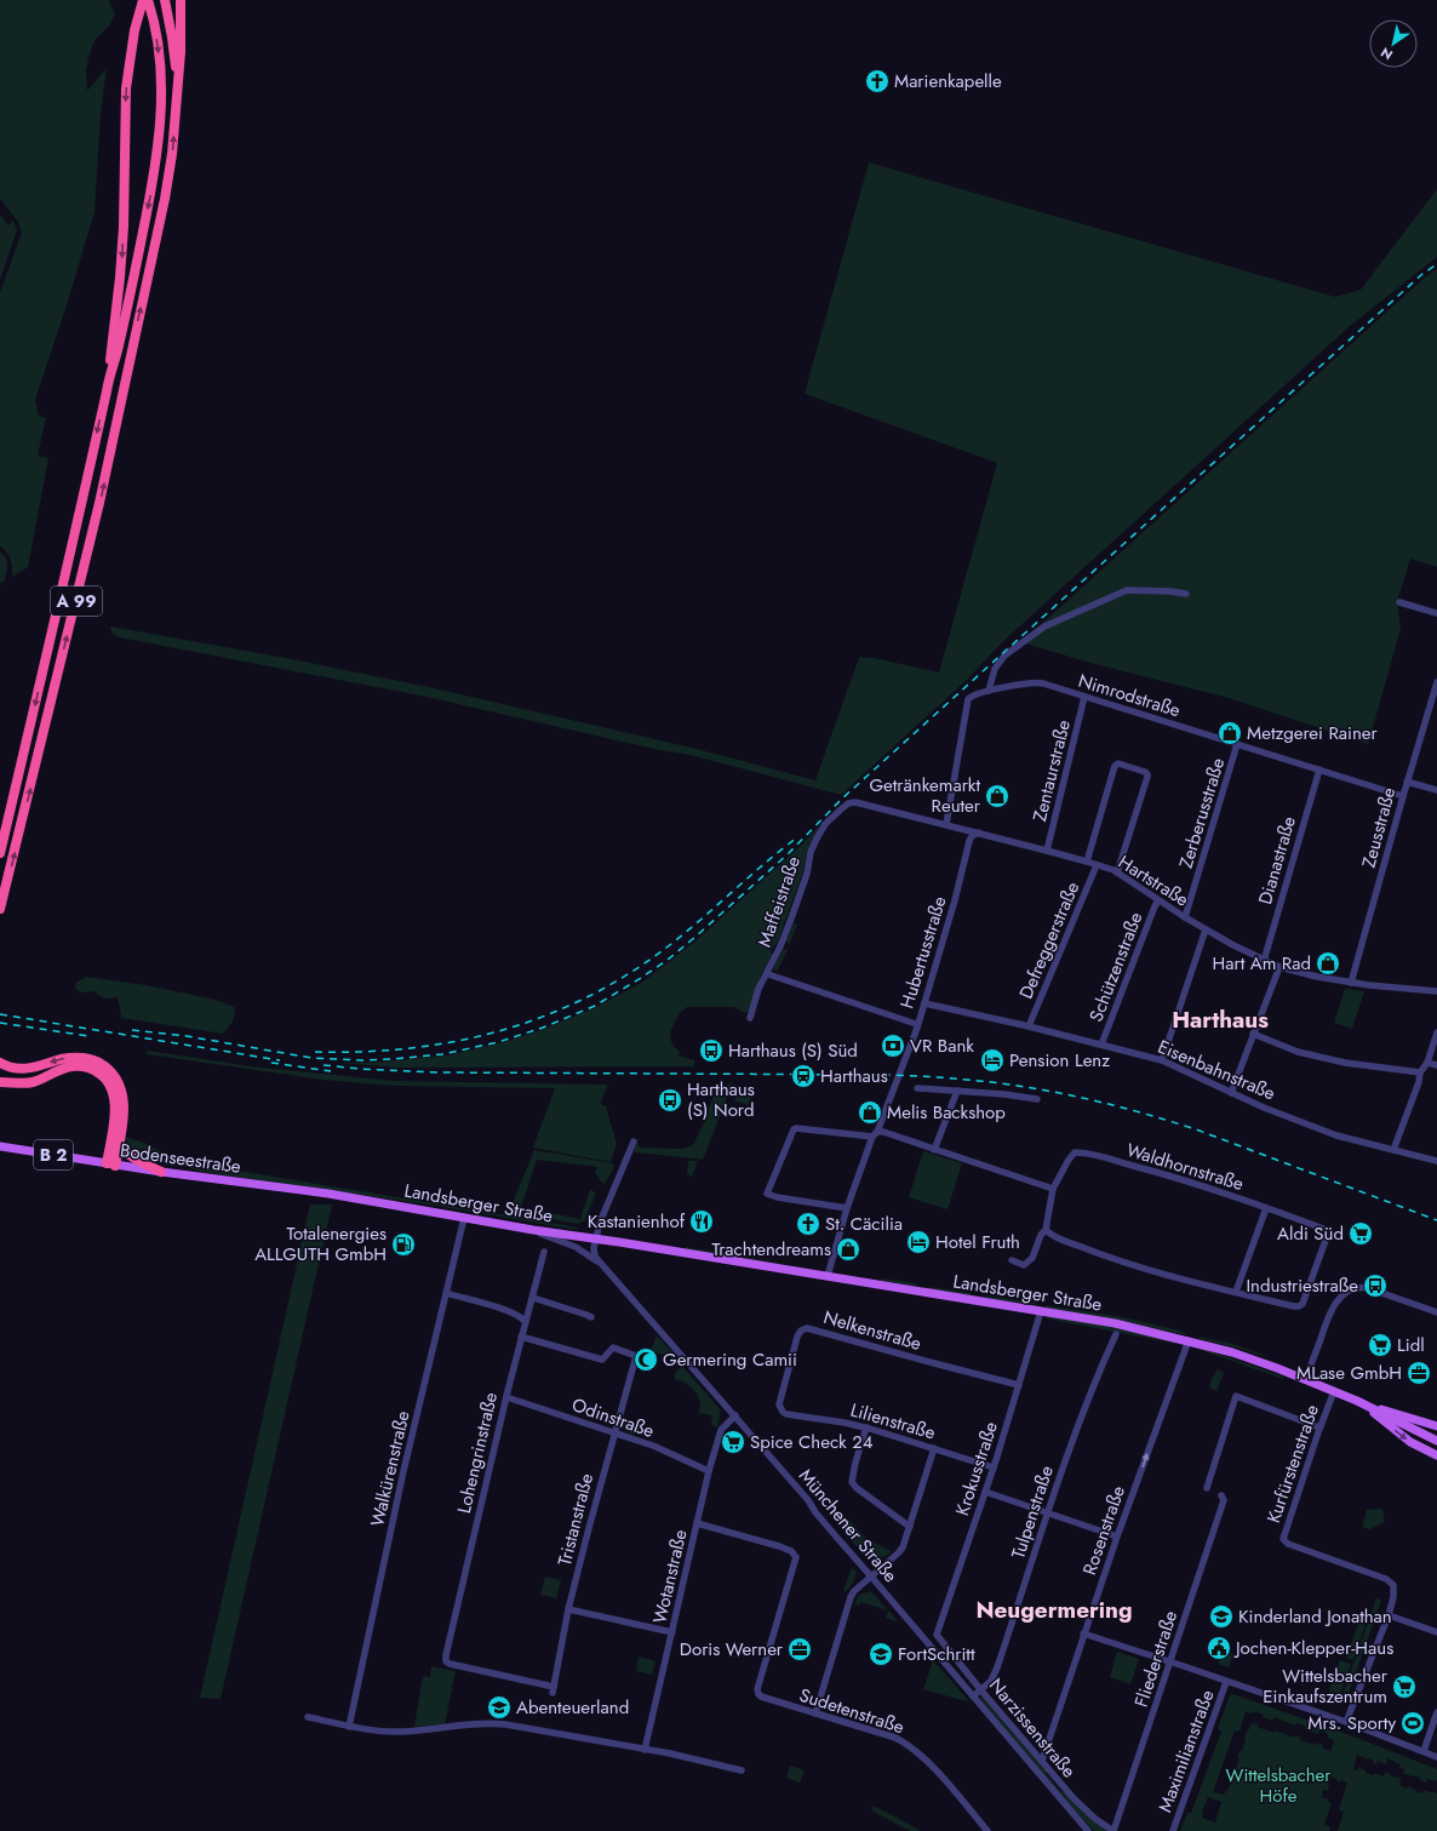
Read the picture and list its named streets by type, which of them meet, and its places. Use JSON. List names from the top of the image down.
{
  "streets": {
    "highway": ["A 99"],
    "main road": ["B 2", "Bodenseestraße", "Landsberger Straße"],
    "street": [
      "Nimrodstraße",
      "Zentaurstraße",
      "Zerberusstraße",
      "Zeusstraße",
      "Dianastraße",
      "Hartstraße",
      "Maffeistraße",
      "Defreggerstraße",
      "Hubertusstraße",
      "Schützenstraße",
      "Eisenbahnstraße",
      "Waldhornstraße",
      "Nelkenstraße",
      "Odinstraße",
      "Lilienstraße",
      "Lohengrinstraße",
      "Kurfürstenstraße",
      "Walkürenstraße",
      "Krokusstraße",
      "Tulpenstraße",
      "Tristanstraße",
      "Münchener Straße",
      "Rosenstraße",
      "Wotanstraße",
      "Fliederstraße",
      "Sudetenstraße",
      "Narzissenstraße",
      "Maximilianstraße"
    ]
  },
  "crossings": [
    ["Nimrodstraße", "Zentaurstraße"],
    ["Nimrodstraße", "Zerberusstraße"],
    ["Nimrodstraße", "Zeusstraße"],
    ["Nimrodstraße", "Dianastraße"],
    ["Nimrodstraße", "Hartstraße"],
    ["Zentaurstraße", "Hartstraße"],
    ["Zerberusstraße", "Hartstraße"],
    ["Zeusstraße", "Hartstraße"],
    ["Dianastraße", "Hartstraße"],
    ["Hartstraße", "Maffeistraße"],
    ["Hartstraße", "Defreggerstraße"],
    ["Hartstraße", "Hubertusstraße"],
    ["Hartstraße", "Schützenstraße"],
    ["Defreggerstraße", "Eisenbahnstraße"],
    ["Hubertusstraße", "Eisenbahnstraße"],
    ["Hubertusstraße", "Landsberger Straße"],
    ["Schützenstraße", "Eisenbahnstraße"],
    ["Bodenseestraße", "Landsberger Straße"],
    ["Landsberger Straße", "Kurfürstenstraße"],
    ["Landsberger Straße", "Walkürenstraße"],
    ["Landsberger Straße", "Krokusstraße"],
    ["Landsberger Straße", "Münchener Straße"],
    ["Landsberger Straße", "Rosenstraße"],
    ["Nelkenstraße", "Lilienstraße"],
    ["Nelkenstraße", "Krokusstraße"],
    ["Odinstraße", "Lohengrinstraße"],
    ["Odinstraße", "Tristanstraße"],
    ["Odinstraße", "Wotanstraße"],
    ["Lilienstraße", "Krokusstraße"],
    ["Lohengrinstraße", "Tristanstraße"],
    ["Krokusstraße", "Narzissenstraße"],
    ["Tulpenstraße", "Münchener Straße"],
    ["Tulpenstraße", "Narzissenstraße"],
    ["Münchener Straße", "Wotanstraße"],
    ["Rosenstraße", "Narzissenstraße"],
    ["Wotanstraße", "Sudetenstraße"],
    ["Fliederstraße", "Narzissenstraße"]
  ],
  "one_way": ["Rosenstraße"],
  "districts": ["Harthaus", "Neugermering"],
  "parks": ["Wittelsbacher Höfe"],
  "places": {
    "church": ["Marienkapelle", "St. Cäcilia"],
    "shop": [
      "Metzgerei Rainer",
      "Getränkemarkt Reuter",
      "Hart Am Rad",
      "Melis Backshop",
      "Trachtendreams"
    ],
    "bank": ["VR Bank"],
    "bus stop": ["Harthaus (S) Süd", "Harthaus (S) Nord", "Industriestraße"],
    "hotel": ["Pension Lenz", "Hotel Fruth"],
    "station": ["Harthaus"],
    "restaurant": ["Kastanienhof"],
    "supermarket": [
      "Aldi Süd",
      "Lidl",
      "Spice Check 24",
      "Wittelsbacher Einkaufszentrum"
    ],
    "fuel station": ["Totalenergies ALLGUTH GmbH"],
    "mosque": ["Germering Camii"],
    "office": ["MLase GmbH", "Doris Werner"],
    "school or university": ["Kinderland Jonathan", "FortSchritt", "Abenteuerland"],
    "public building": ["Jochen-Klepper-Haus"],
    "sports": ["Mrs. Sporty"]
  },
  "north": "bottom left"
}
